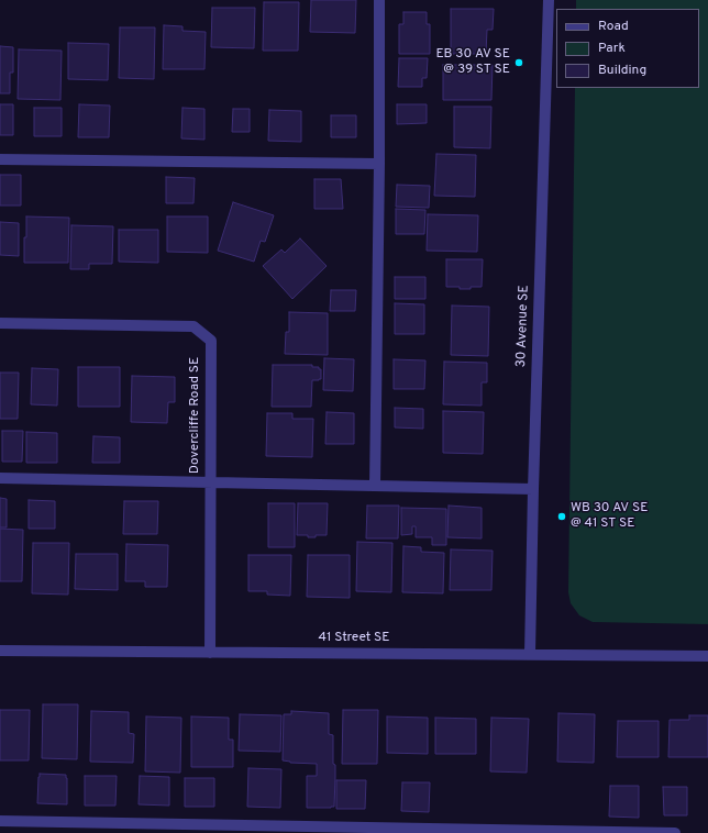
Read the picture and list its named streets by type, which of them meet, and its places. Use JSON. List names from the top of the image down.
{
  "streets": {
    "street": ["30 Avenue SE", "Dovercliffe Road SE", "41 Street SE"]
  },
  "crossings": [
    ["30 Avenue SE", "41 Street SE"],
    ["Dovercliffe Road SE", "41 Street SE"]
  ],
  "places": ["EB 30 AV SE @ 39 ST SE", "WB 30 AV SE @ 41 ST SE"],
  "legend": ["Road", "Park", "Building"]
}
